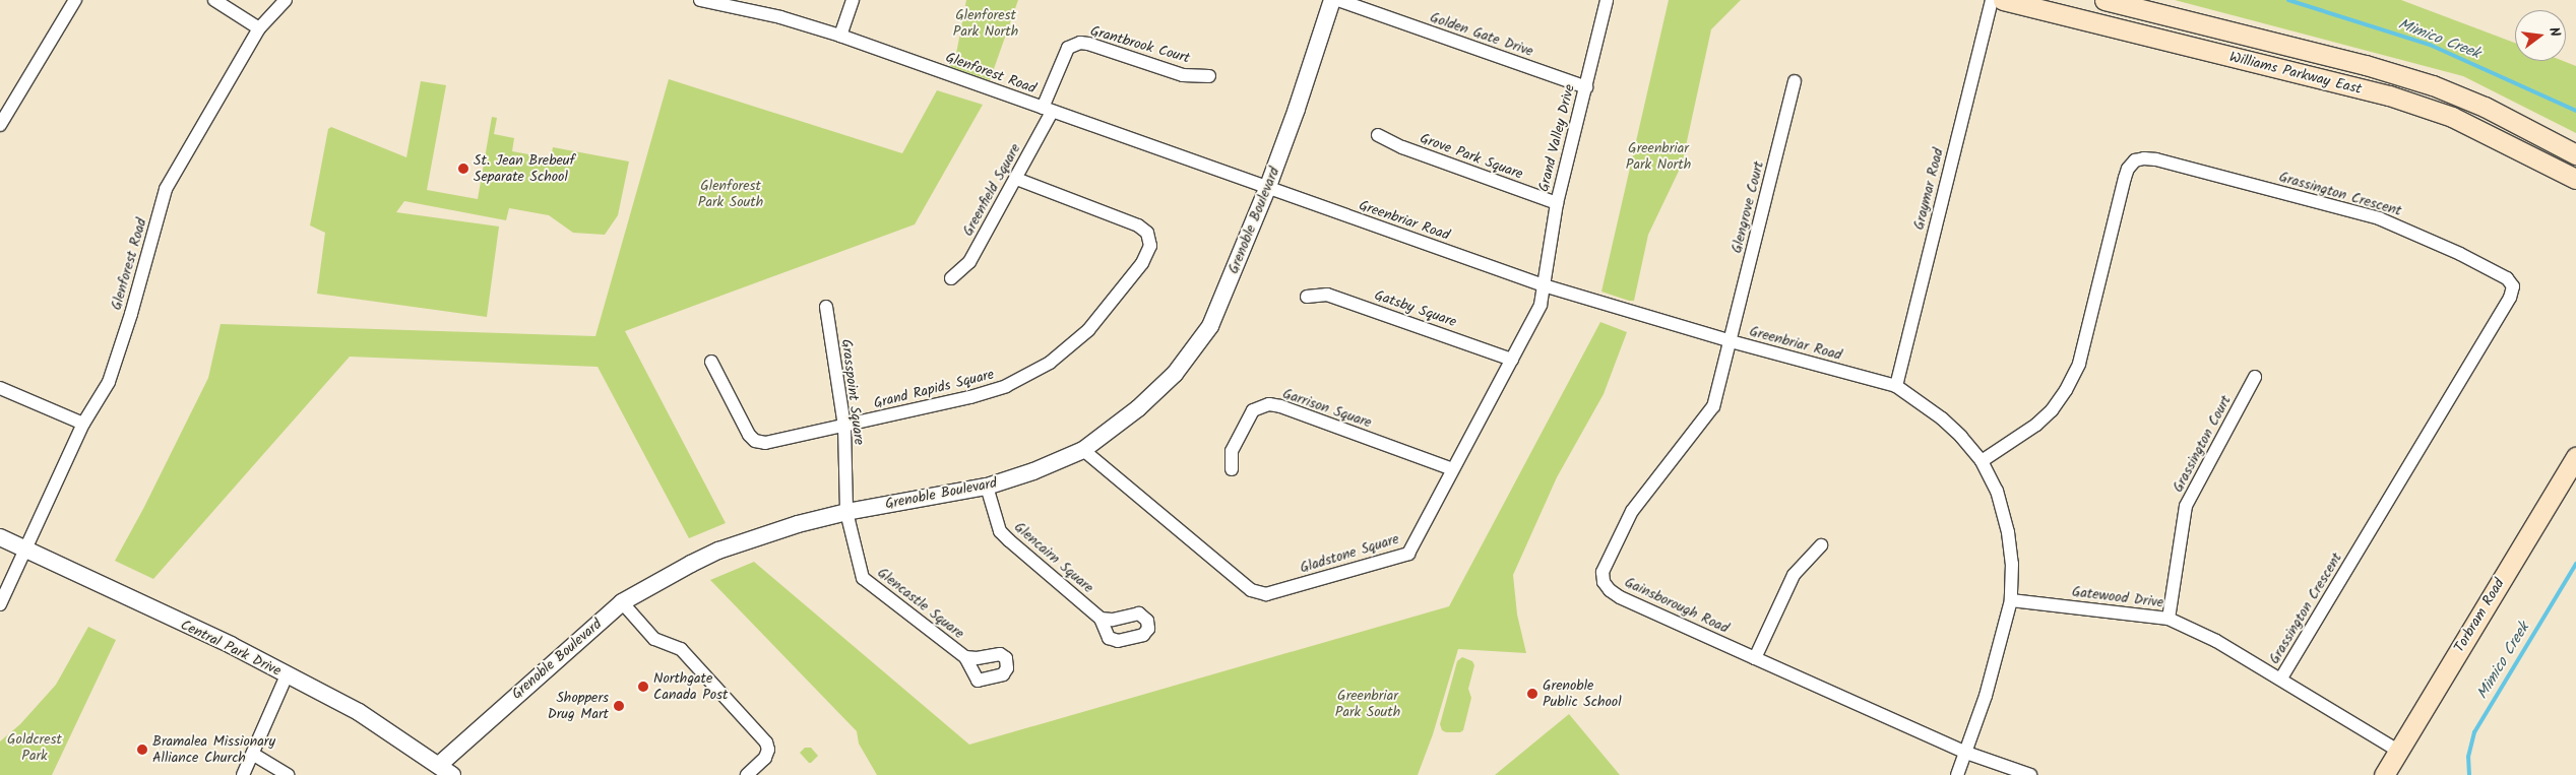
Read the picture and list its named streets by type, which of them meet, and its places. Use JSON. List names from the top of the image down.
{
  "streets": {
    "main road": ["Williams Parkway East", "Torbram Road"],
    "street": [
      "Golden Gate Drive",
      "Grantbrook Court",
      "Glenforest Road",
      "Grand Valley Drive",
      "Grove Park Square",
      "Graymar Road",
      "Greenfield Square",
      "Grassington Crescent",
      "Glengrove Court",
      "Grenoble Boulevard",
      "Greenbriar Road",
      "Gatsby Square",
      "Grand Rapids Square",
      "Grasspoint Square",
      "Garrison Square",
      "Grassington Court",
      "Gladstone Square",
      "Glencairn Square",
      "Gatewood Drive",
      "Glencastle Square",
      "Gainsborough Road",
      "Central Park Drive"
    ]
  },
  "crossings": [
    ["Golden Gate Drive", "Grand Valley Drive"],
    ["Grantbrook Court", "Glenforest Road"],
    ["Grantbrook Court", "Greenfield Square"],
    ["Glenforest Road", "Greenfield Square"],
    ["Glenforest Road", "Grenoble Boulevard"],
    ["Glenforest Road", "Greenbriar Road"],
    ["Glenforest Road", "Central Park Drive"],
    ["Grand Valley Drive", "Grove Park Square"],
    ["Grand Valley Drive", "Greenbriar Road"],
    ["Grand Valley Drive", "Gladstone Square"],
    ["Graymar Road", "Greenbriar Road"],
    ["Greenfield Square", "Grand Rapids Square"],
    ["Grassington Crescent", "Greenbriar Road"],
    ["Grassington Crescent", "Gatewood Drive"],
    ["Glengrove Court", "Greenbriar Road"],
    ["Glengrove Court", "Gainsborough Road"],
    ["Grenoble Boulevard", "Greenbriar Road"],
    ["Grenoble Boulevard", "Grasspoint Square"],
    ["Grenoble Boulevard", "Gladstone Square"],
    ["Grenoble Boulevard", "Glencairn Square"],
    ["Grenoble Boulevard", "Glencastle Square"],
    ["Grenoble Boulevard", "Central Park Drive"],
    ["Greenbriar Road", "Gladstone Square"],
    ["Greenbriar Road", "Gatewood Drive"],
    ["Greenbriar Road", "Gainsborough Road"],
    ["Gatsby Square", "Gladstone Square"],
    ["Grand Rapids Square", "Grasspoint Square"],
    ["Grasspoint Square", "Glencastle Square"],
    ["Garrison Square", "Gladstone Square"],
    ["Grassington Court", "Gatewood Drive"],
    ["Gatewood Drive", "Torbram Road"]
  ],
  "water": ["Mimico Creek"],
  "parks": [
    "Glenforest Park North",
    "Greenbriar Park North",
    "Glenforest Park South",
    "Greenbriar Park South",
    "Goldcrest Park"
  ],
  "places": [
    "St. Jean Brebeuf Separate School",
    "Northgate Canada Post",
    "Grenoble Public School",
    "Shoppers Drug Mart",
    "Bramalea Missionary Alliance Church"
  ],
  "north": "right"
}
